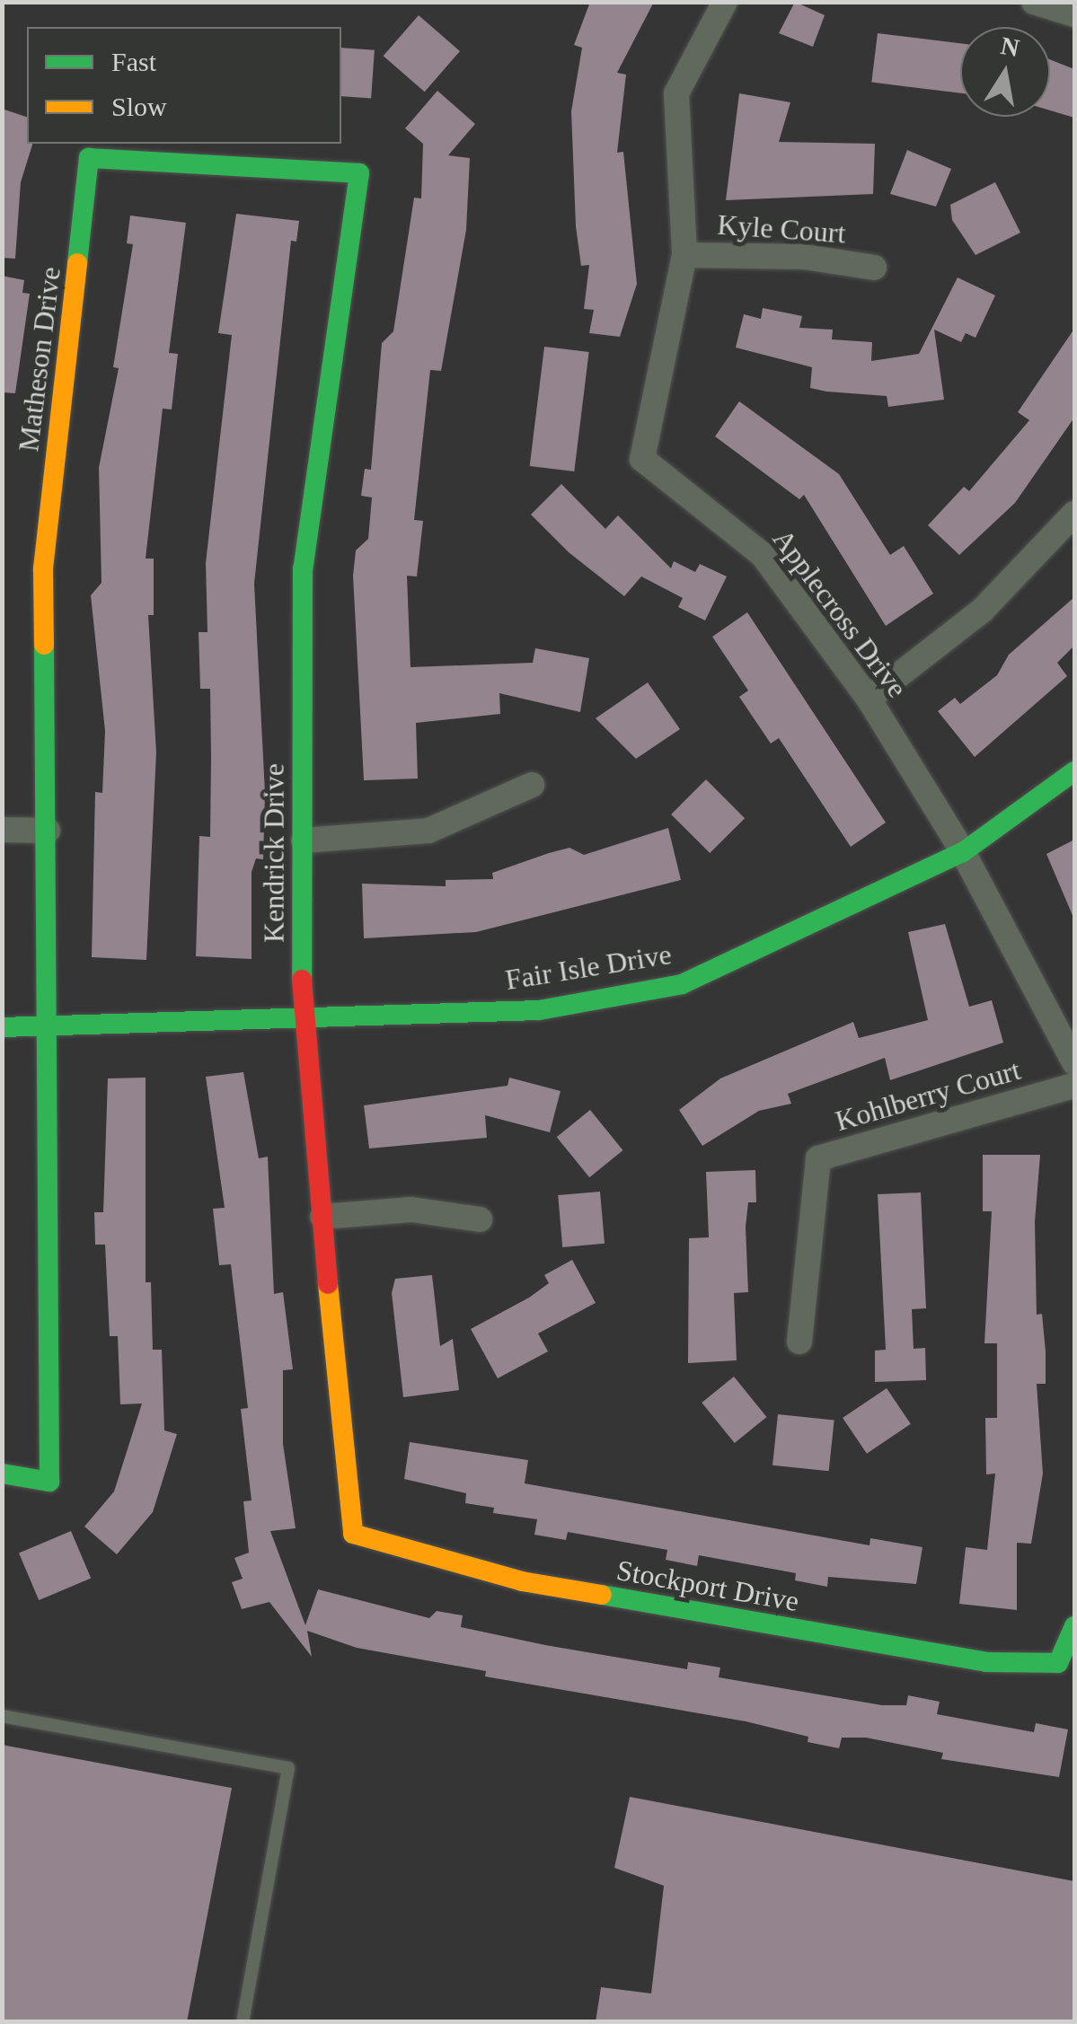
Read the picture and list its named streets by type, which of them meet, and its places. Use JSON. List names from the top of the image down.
{
  "streets": {
    "street": [
      "Kyle Court",
      "Matheson Drive",
      "Applecross Drive",
      "Kendrick Drive",
      "Fair Isle Drive",
      "Kohlberry Court",
      "Stockport Drive"
    ]
  },
  "crossings": [
    ["Kyle Court", "Applecross Drive"],
    ["Matheson Drive", "Kendrick Drive"],
    ["Matheson Drive", "Fair Isle Drive"],
    ["Applecross Drive", "Fair Isle Drive"],
    ["Kendrick Drive", "Fair Isle Drive"],
    ["Kendrick Drive", "Stockport Drive"]
  ],
  "legend": ["Fast", "Slow"],
  "north": "top"
}
